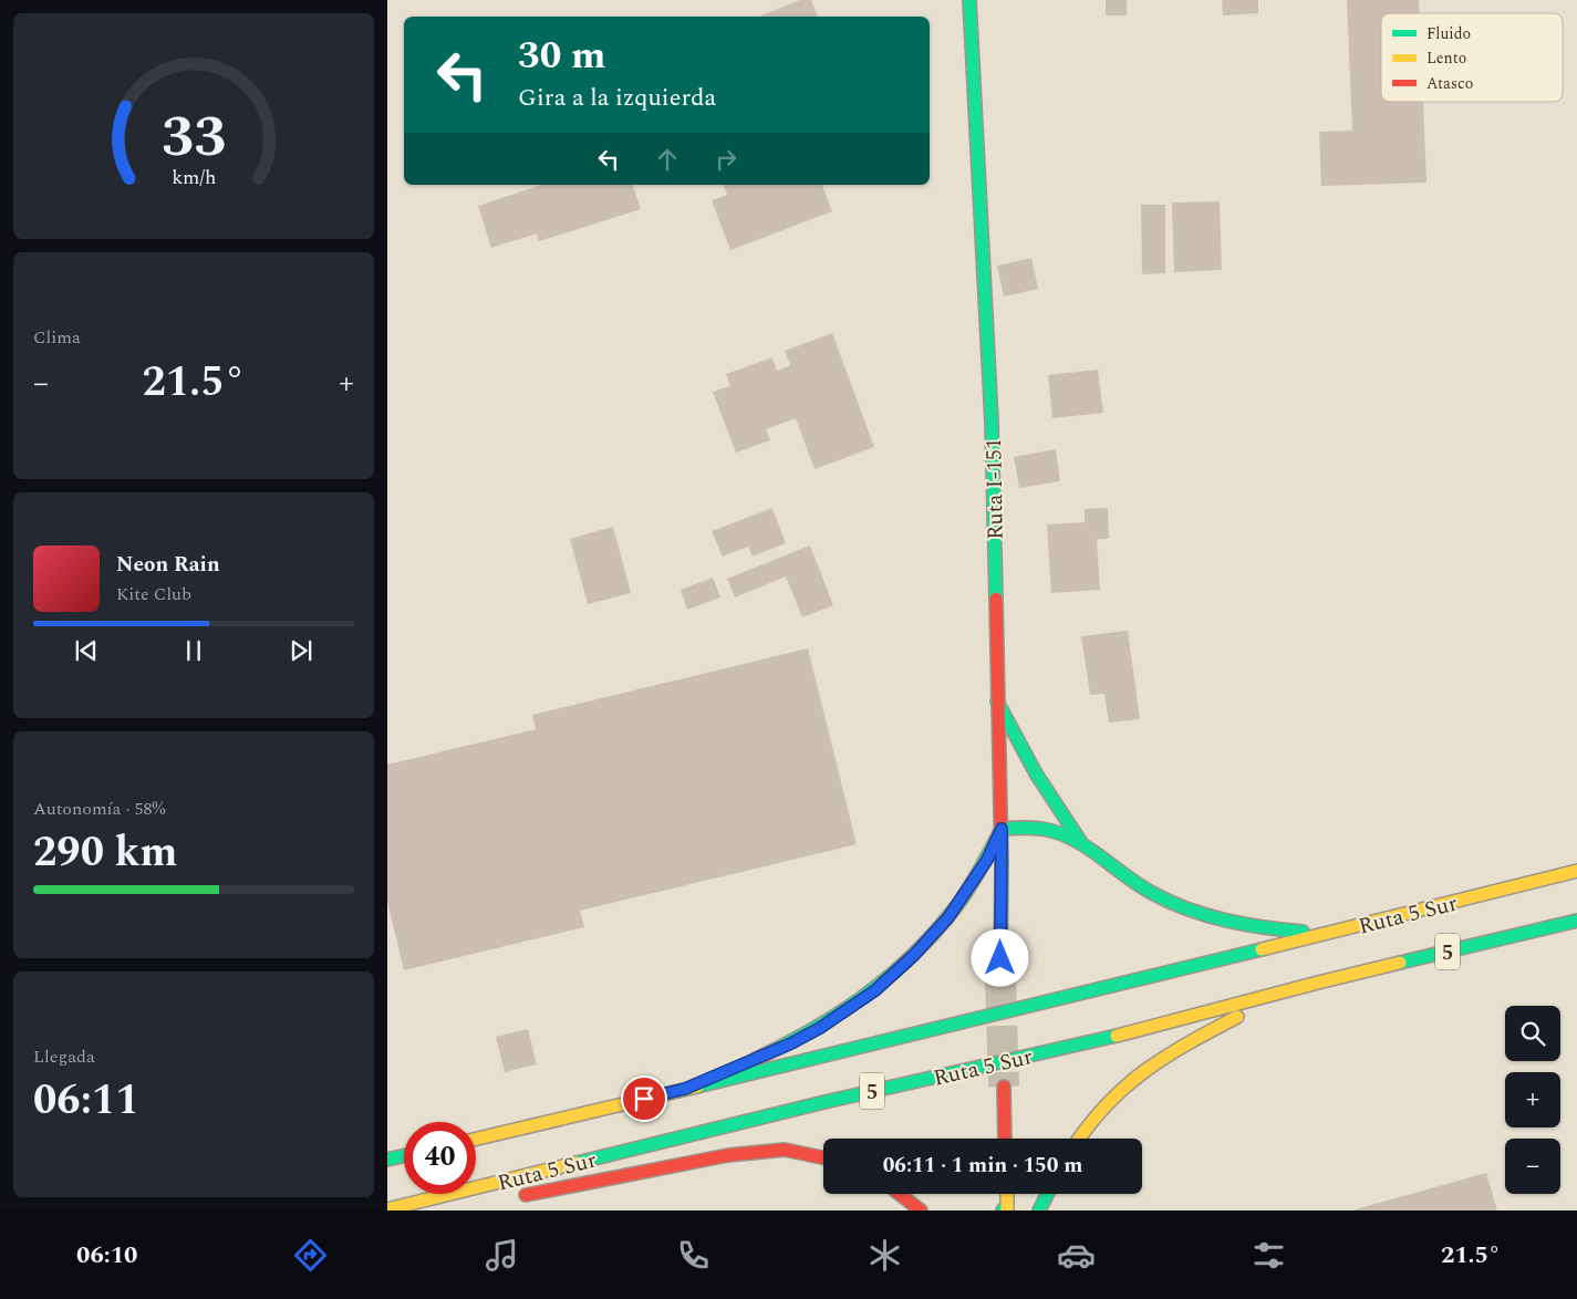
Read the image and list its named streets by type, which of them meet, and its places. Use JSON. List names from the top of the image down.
{
  "streets": {
    "main road": ["Ruta I-151", "Ruta 5 Sur", "5"]
  },
  "legend": ["Fluido", "Lento", "Atasco"],
  "page": {
    "turn": ["30 m", "Gira a la izquierda"],
    "tile": [
      "Clima",
      ["Autonomía · 58%", "290 km"],
      ["Llegada", "06:11"]
    ],
    "heat": ["−", "21.5°", "+"],
    "song": ["Neon Rain", "Kite Club"],
    "map_buttons": ["+", "−"],
    "limit": "40",
    "trip": "06:11 · 1 min · 150 m",
    "tabs": ["06:10", "21.5°"],
    "gauge": ["33", "km/h"]
  }
}
